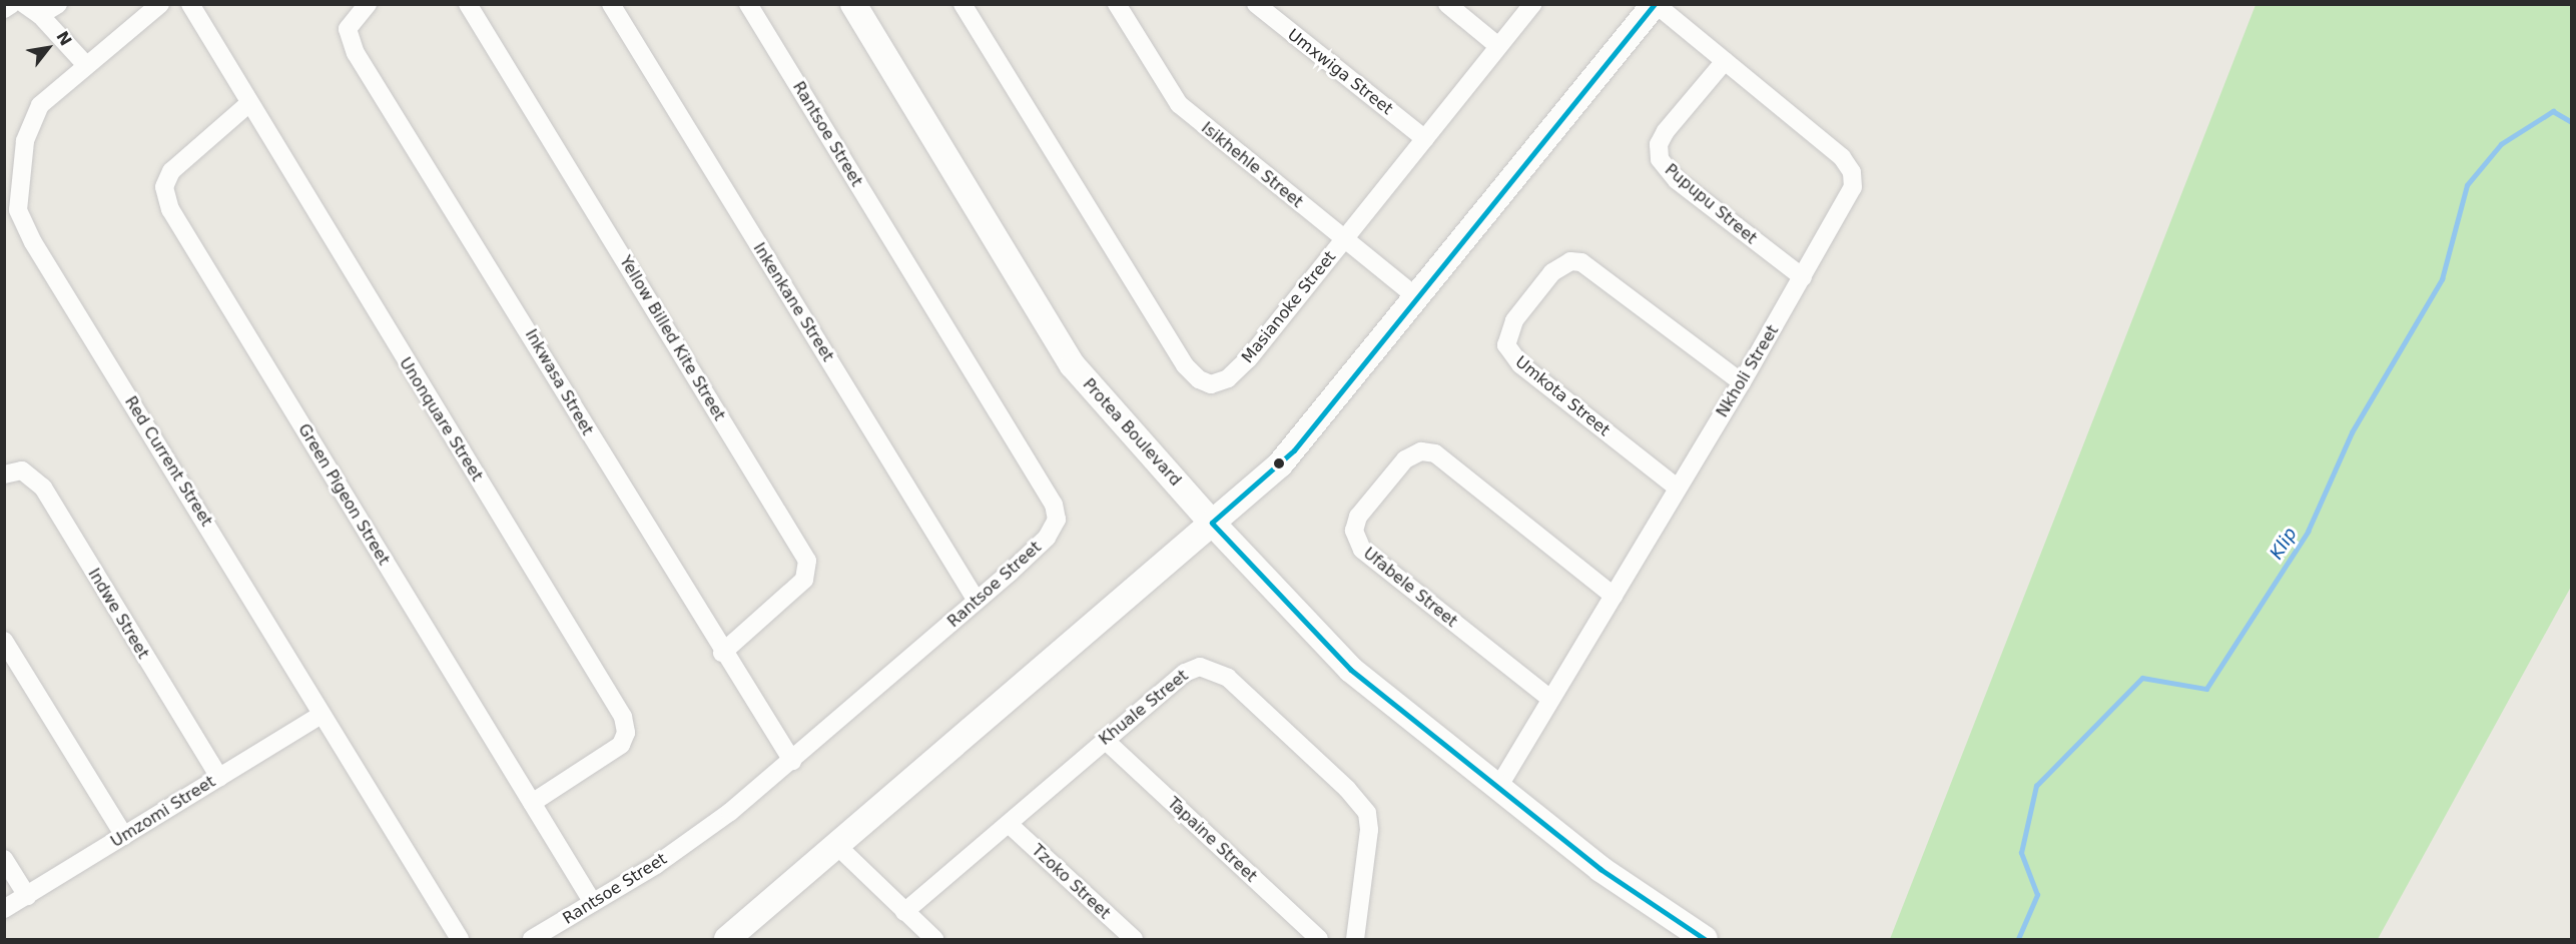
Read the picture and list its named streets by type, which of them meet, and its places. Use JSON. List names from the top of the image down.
{
  "streets": {
    "street": [
      "Umxwiga Street",
      "Rantsoe Street",
      "Isikhehle Street",
      "Pupupu Street",
      "Inkenkane Street",
      "Masianoke Street",
      "Yellow Billed Kite Street",
      "Nkholi Street",
      "Inkwasa Street",
      "Umkota Street",
      "Unonquare Street",
      "Protea Boulevard",
      "Red Current Street",
      "Green Pigeon Street",
      "Ufabele Street",
      "Indwe Street",
      "Khuale Street",
      "Umzomi Street",
      "Tapaine Street",
      "Tzoko Street"
    ]
  },
  "crossings": [
    ["Umxwiga Street", "Masianoke Street"],
    ["Rantsoe Street", "Inkenkane Street"],
    ["Rantsoe Street", "Inkwasa Street"],
    ["Rantsoe Street", "Green Pigeon Street"],
    ["Isikhehle Street", "Masianoke Street"],
    ["Pupupu Street", "Nkholi Street"],
    ["Yellow Billed Kite Street", "Inkwasa Street"],
    ["Nkholi Street", "Umkota Street"],
    ["Nkholi Street", "Protea Boulevard"],
    ["Nkholi Street", "Ufabele Street"],
    ["Unonquare Street", "Green Pigeon Street"],
    ["Red Current Street", "Umzomi Street"],
    ["Indwe Street", "Umzomi Street"],
    ["Khuale Street", "Tapaine Street"],
    ["Khuale Street", "Tzoko Street"]
  ],
  "water": ["Klip"],
  "north": "top right"
}
